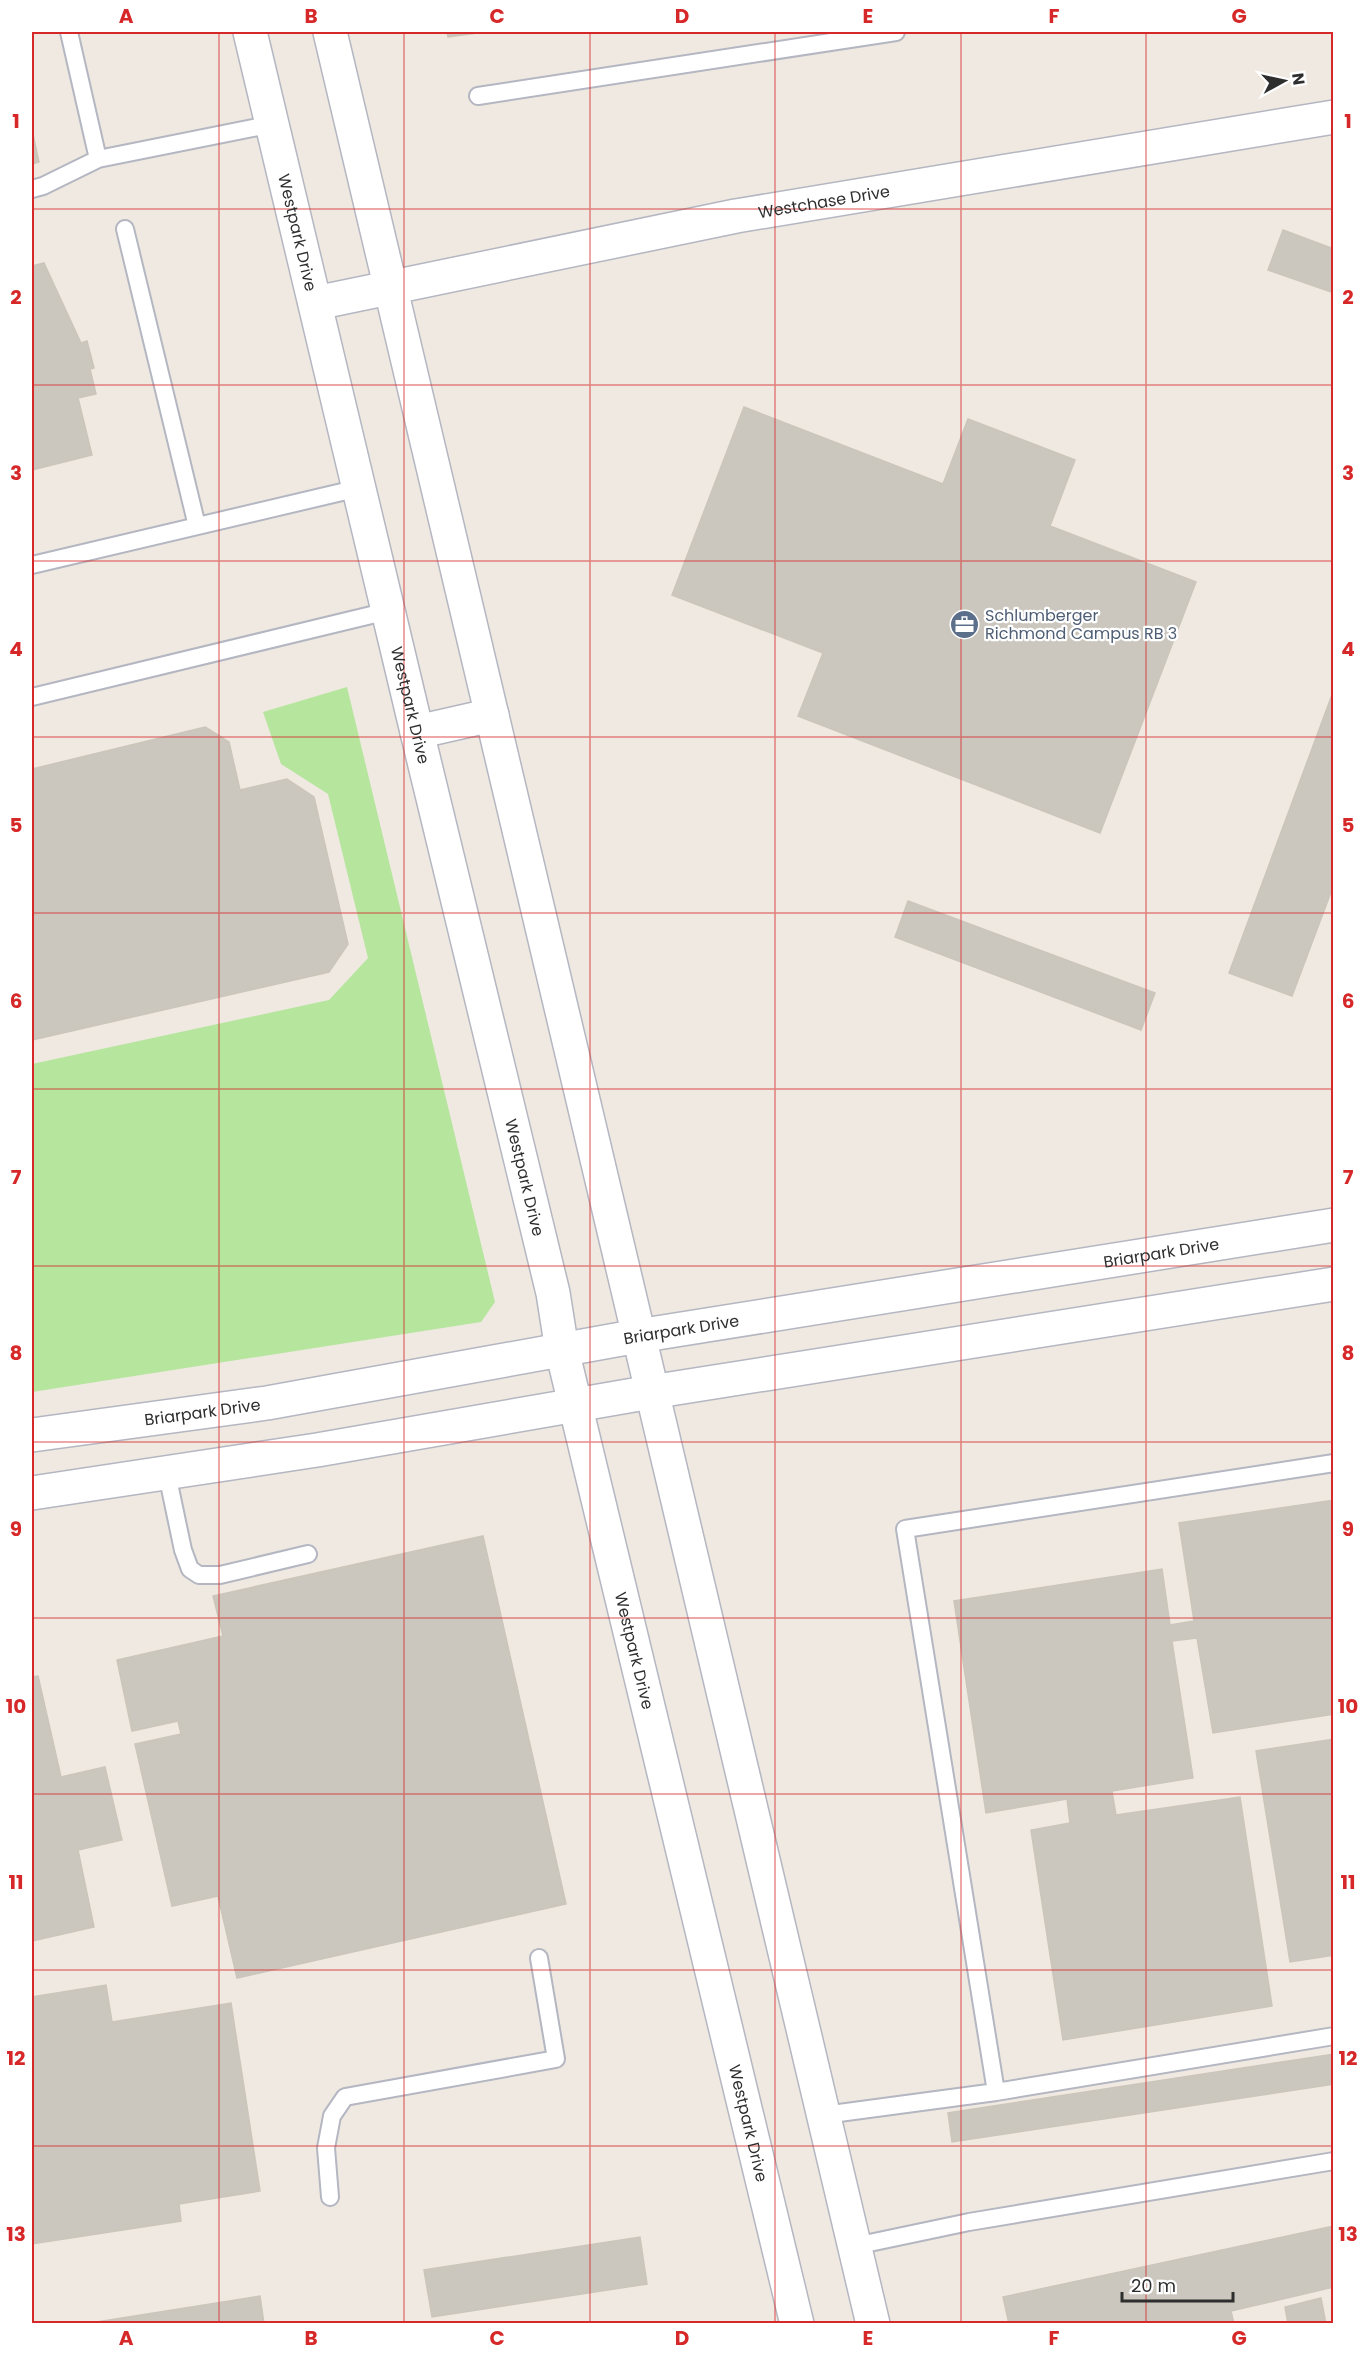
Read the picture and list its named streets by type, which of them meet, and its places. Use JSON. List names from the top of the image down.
{
  "streets": {
    "main road": ["Westchase Drive", "Westpark Drive", "Briarpark Drive"]
  },
  "crossings": [
    ["Westchase Drive", "Westpark Drive"],
    ["Westpark Drive", "Briarpark Drive"]
  ],
  "places": {
    "office": ["Schlumberger Richmond Campus RB 3"]
  },
  "scale_bar": "20 m",
  "north": "right",
  "grid": {
    "columns": [
      "A",
      "B",
      "C",
      "D",
      "E",
      "F",
      "G"
    ],
    "rows": [
      "1",
      "2",
      "3",
      "4",
      "5",
      "6",
      "7",
      "8",
      "9",
      "10",
      "11",
      "12",
      "13"
    ]
  }
}
